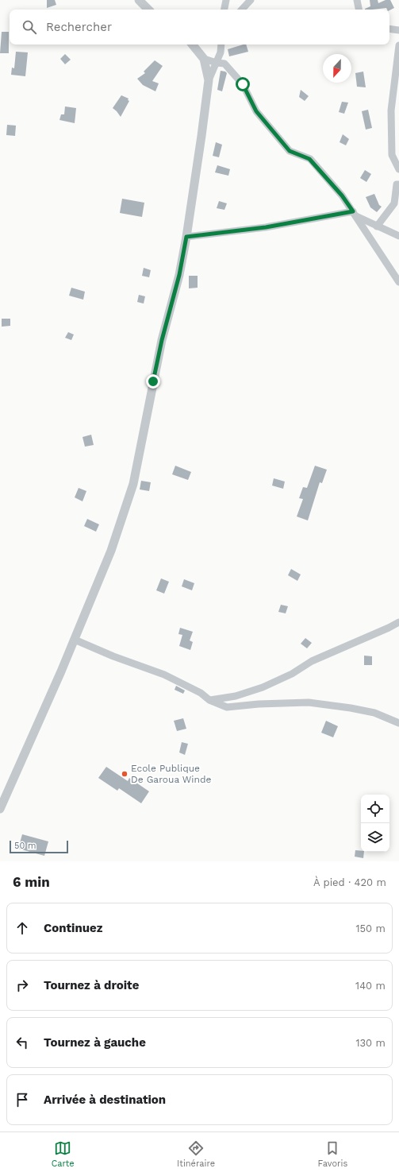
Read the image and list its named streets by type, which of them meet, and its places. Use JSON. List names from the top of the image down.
{
  "places": ["Ecole Publique De Garoua Winde"],
  "scale_bar": "50 m",
  "north": "bottom",
  "page": {
    "search": "Rechercher",
    "scale": "50 m",
    "heading": ["6 min", "À pied · 420 m"],
    "list": [
      ["Continuez", "150 m"],
      ["Tournez à droite", "140 m"],
      ["Tournez à gauche", "130 m"],
      "Arrivée à destination"
    ],
    "nav": ["Carte", "Itinéraire", "Favoris"]
  }
}
